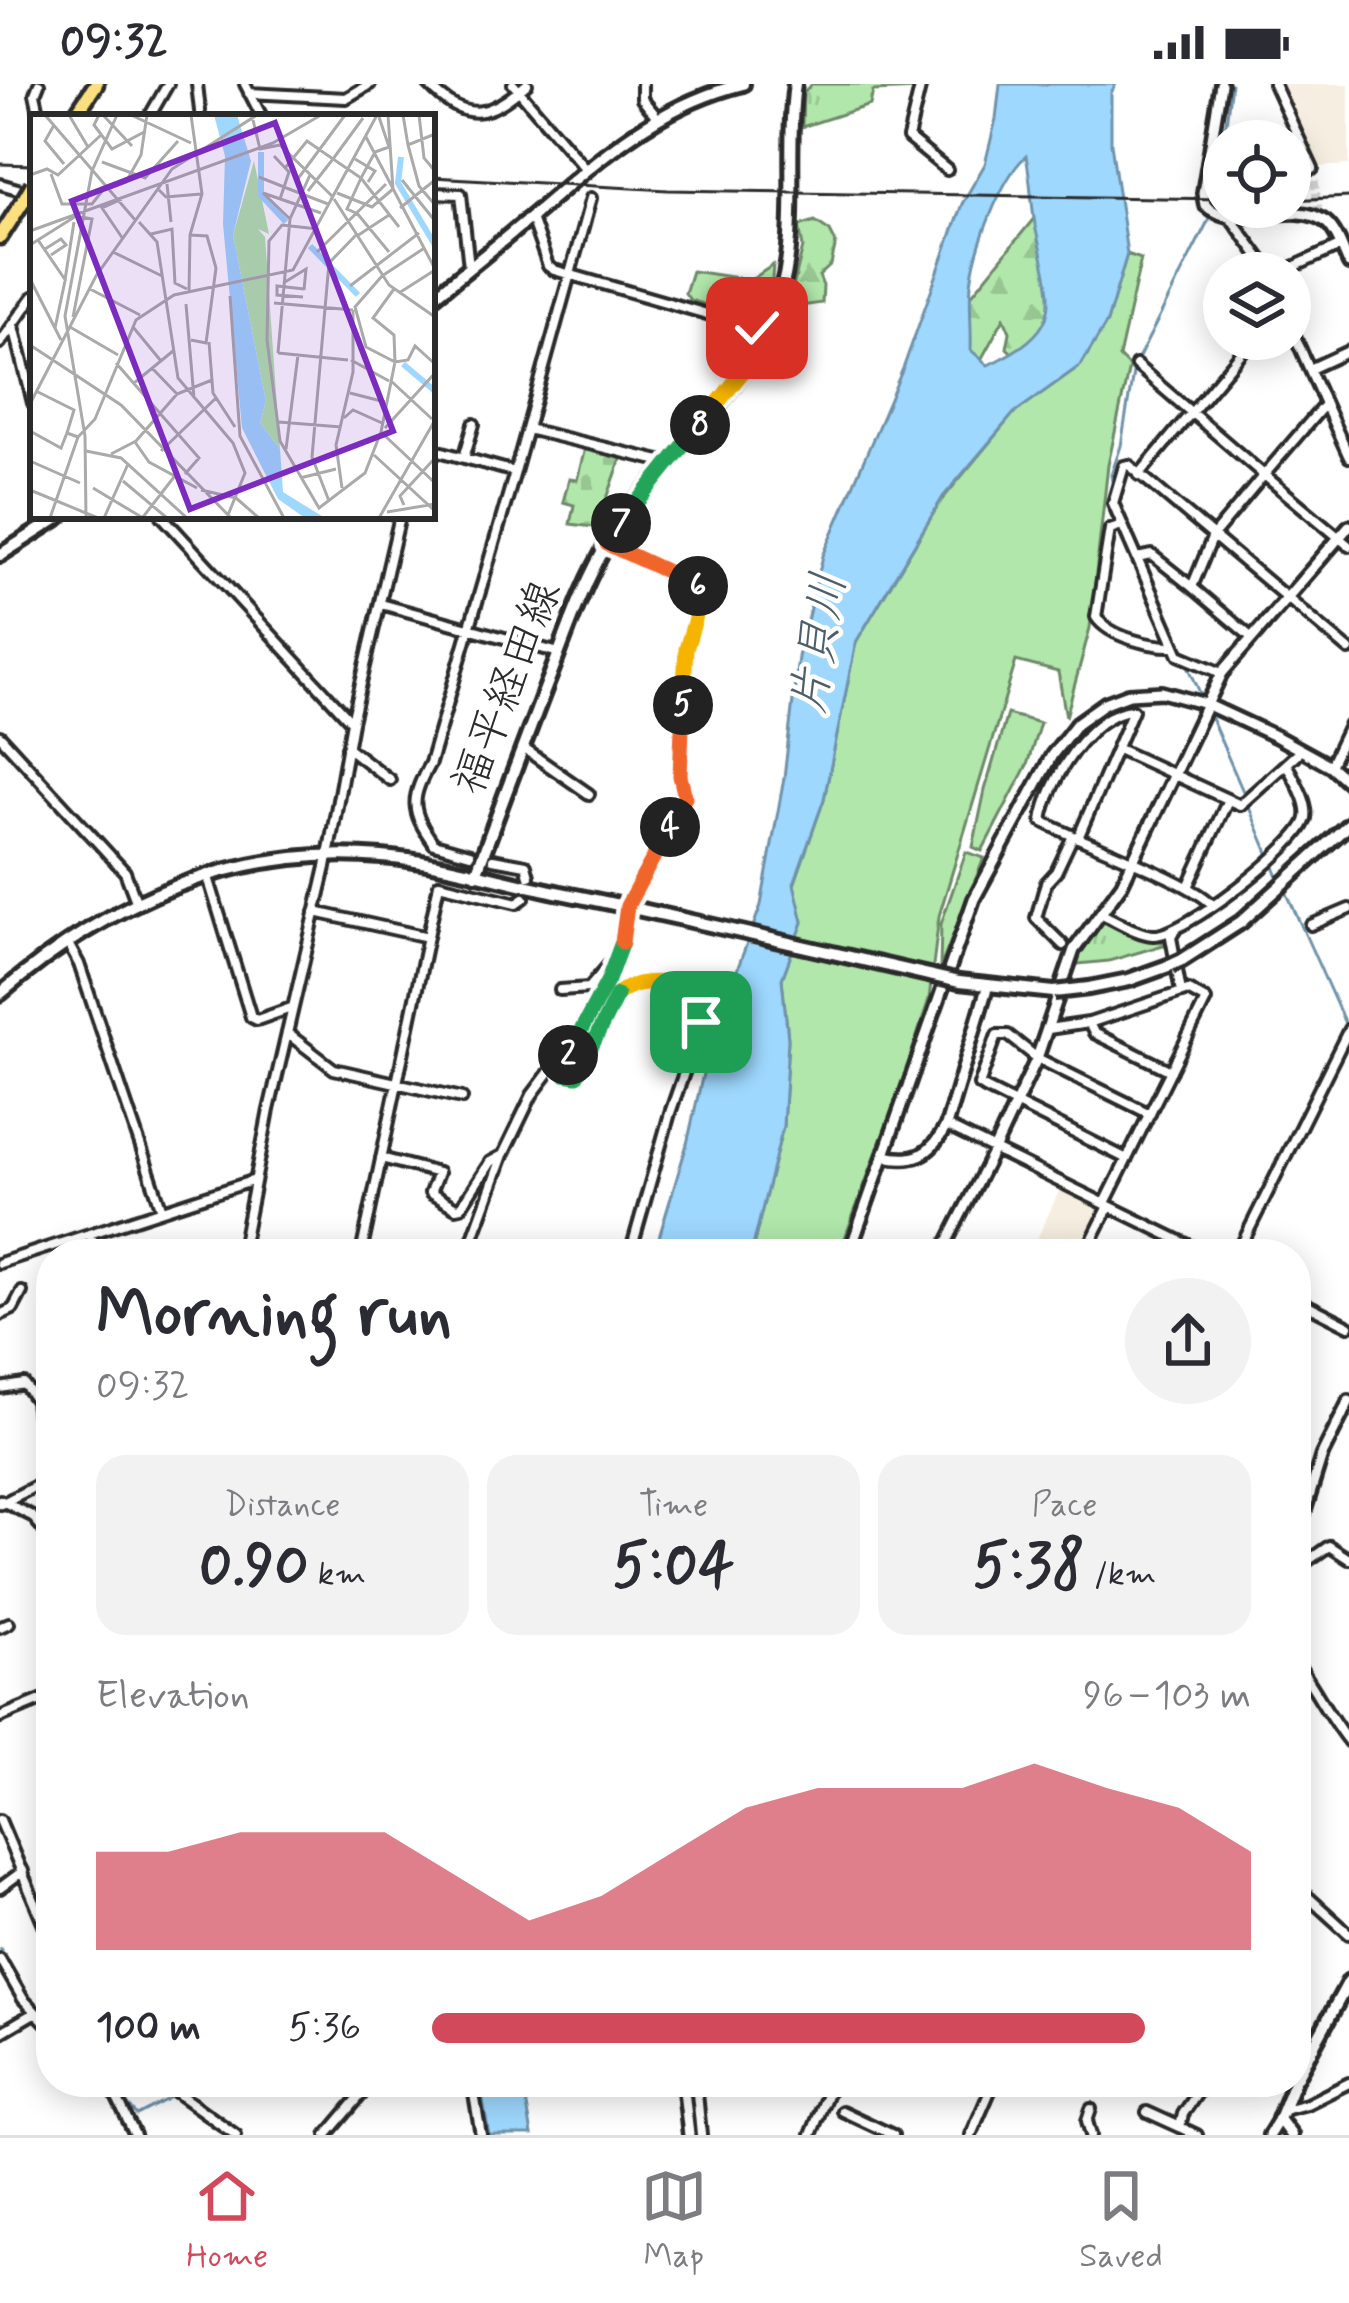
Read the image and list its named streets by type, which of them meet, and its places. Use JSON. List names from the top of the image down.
{
  "streets": {
    "main road": ["福平経田線"]
  },
  "water": ["片貝川"],
  "page": {
    "status": "09:32",
    "pins": [
      "8",
      "7",
      "6",
      "5",
      "4",
      "2"
    ],
    "heading": ["Morning run", "09:32"],
    "stats": [
      ["Distance", "0.90 km"],
      ["Time", "5:04"],
      ["Pace", "5:38 /km"]
    ],
    "chart": ["Elevation", "96–103 m"],
    "list": [
      {
        "name": "100 m",
        "note": "5:36"
      }
    ],
    "tabs": ["Home", "Map", "Saved"]
  }
}
